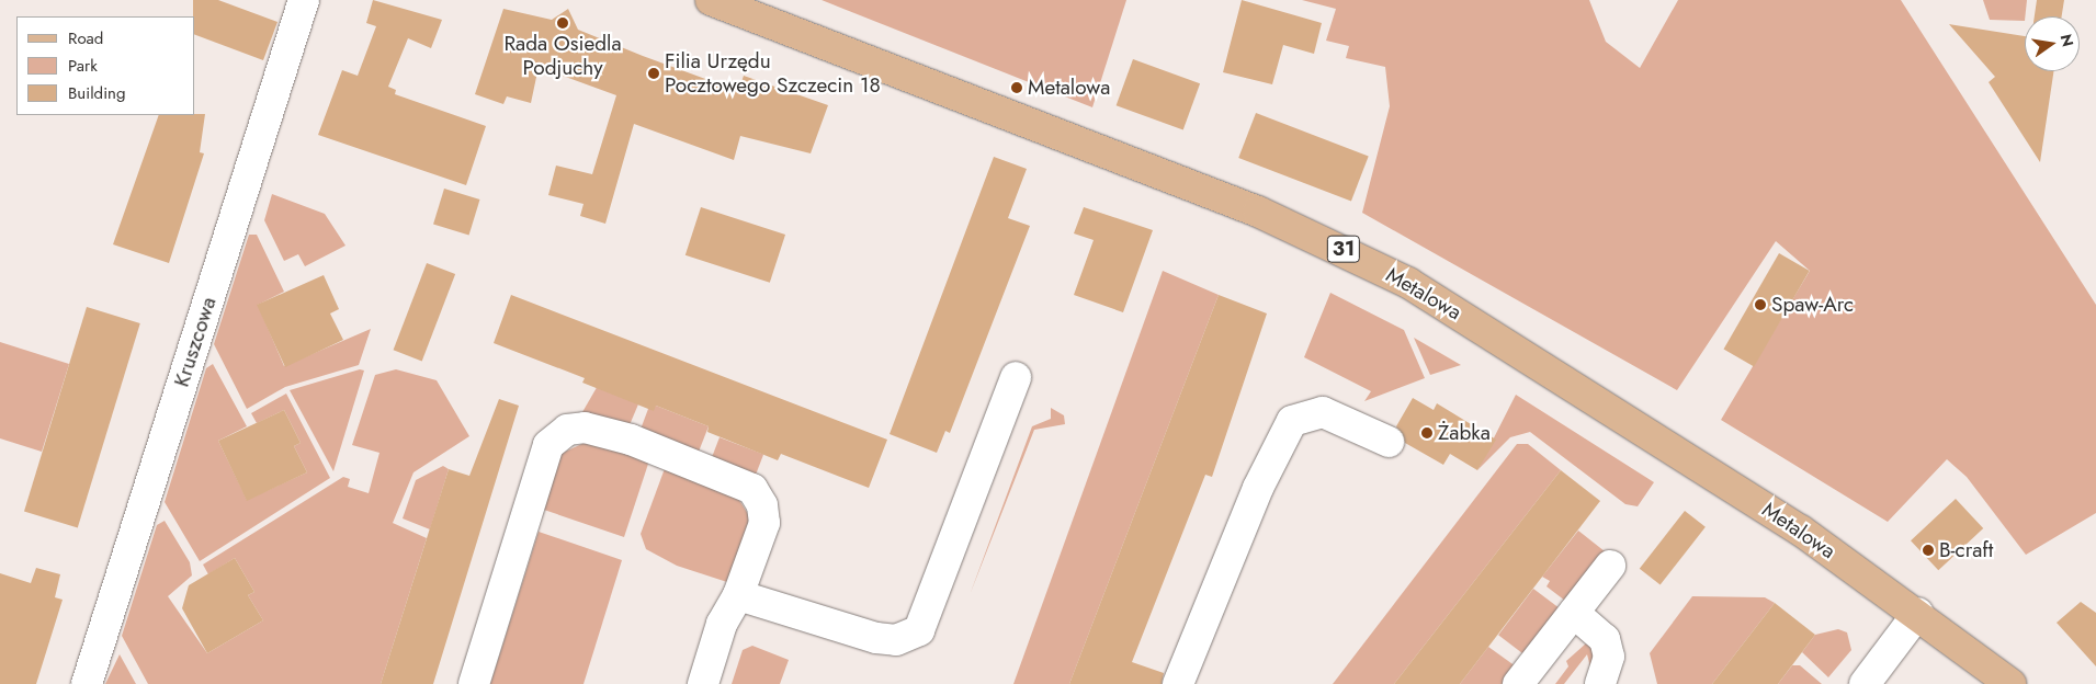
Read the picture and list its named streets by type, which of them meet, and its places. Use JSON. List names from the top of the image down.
{
  "streets": {
    "main road": ["31", "Metalowa"],
    "street": ["Kruszcowa"]
  },
  "places": [
    "Rada Osiedla Podjuchy",
    "Filia Urzędu Pocztowego Szczecin 18",
    "Metalowa",
    "Spaw-Arc",
    "Żabka",
    "B-craft"
  ],
  "legend": ["Road", "Park", "Building"],
  "north": "right"
}
